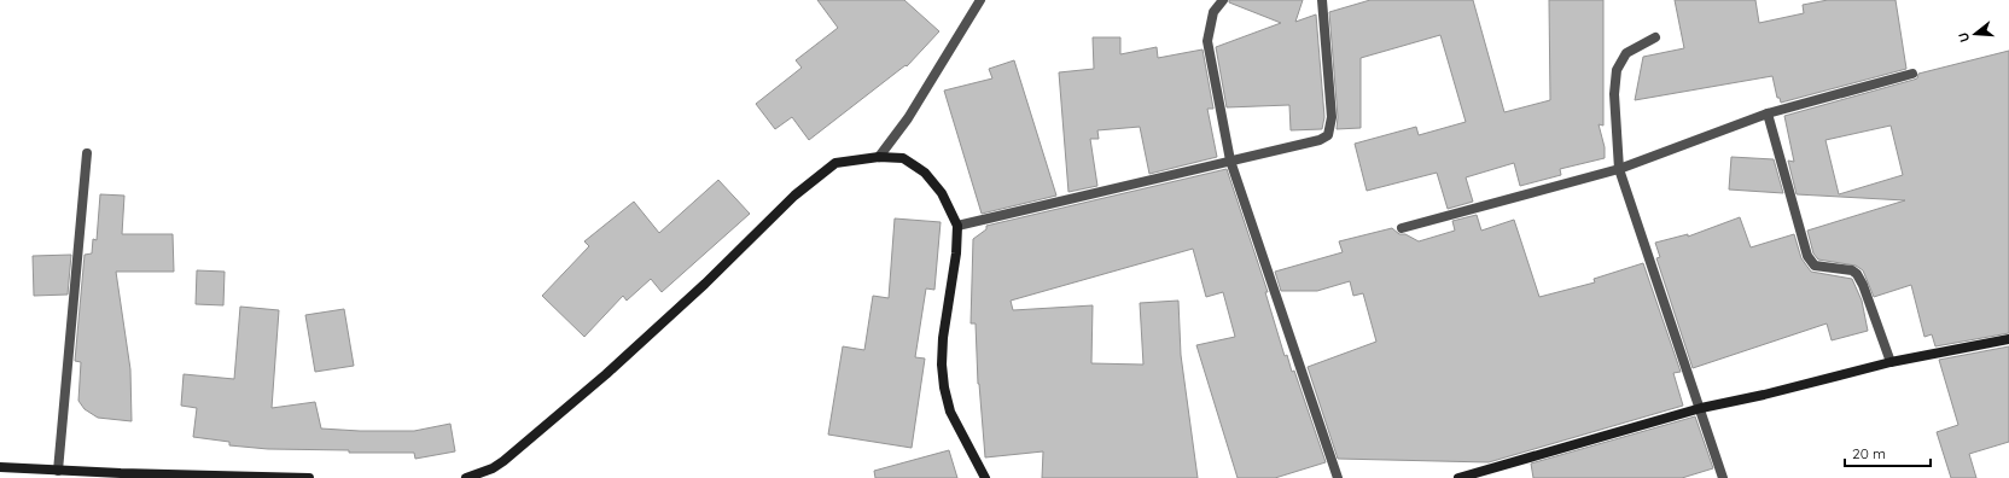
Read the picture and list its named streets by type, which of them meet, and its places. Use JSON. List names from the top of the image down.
{
  "scale_bar": "20 m",
  "north": "left"
}
